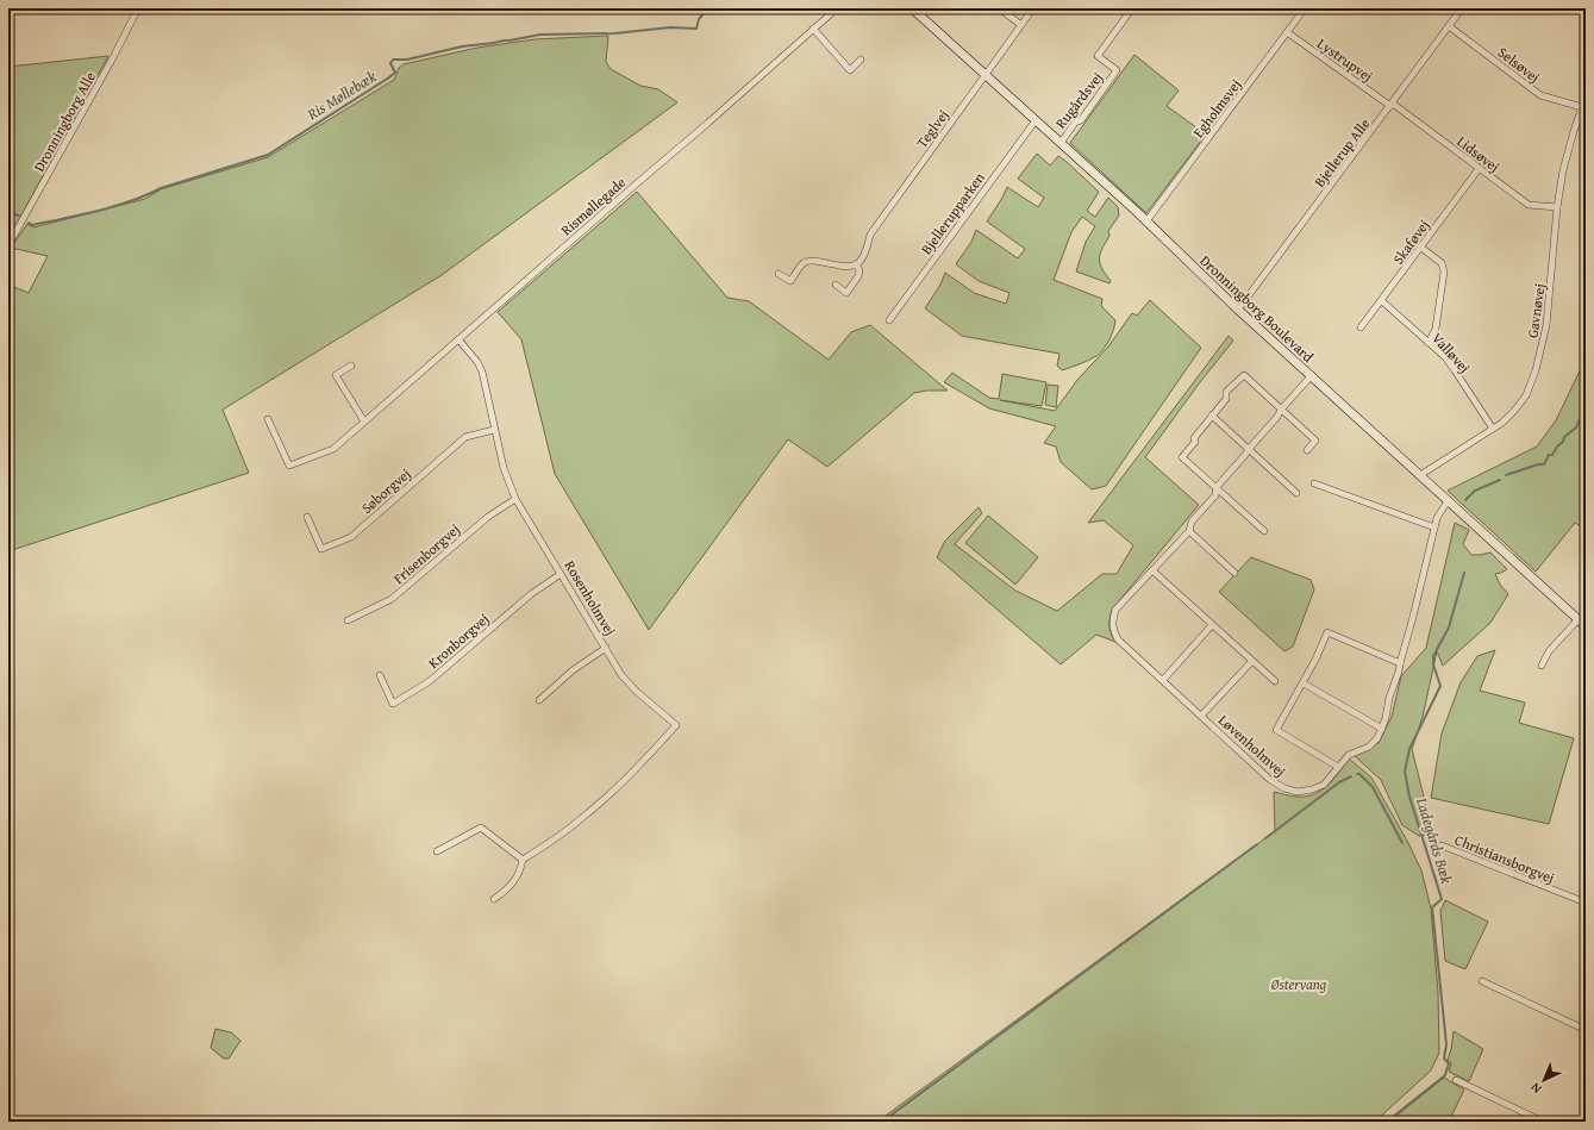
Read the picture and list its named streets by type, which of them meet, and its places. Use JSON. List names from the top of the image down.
{
  "streets": {
    "street": [
      "Lystrupvej",
      "Selsøvej",
      "Rugårdsvej",
      "Egholmsvej",
      "Dronningborg Alle",
      "Teglvej",
      "Bjellerup Alle",
      "Lidsøvej",
      "Rismøllegade",
      "Bjellerupparken",
      "Skaføvej",
      "Dronningborg Boulevard",
      "Gavnøvej",
      "Valløvej",
      "Søborgvej",
      "Frisenborgvej",
      "Rosenholmvej",
      "Kronborgvej",
      "Løvenholmvej",
      "Christiansborgvej"
    ]
  },
  "crossings": [
    ["Lystrupvej", "Egholmsvej"],
    ["Lystrupvej", "Bjellerup Alle"],
    ["Lystrupvej", "Lidsøvej"],
    ["Selsøvej", "Bjellerup Alle"],
    ["Selsøvej", "Gavnøvej"],
    ["Rugårdsvej", "Dronningborg Boulevard"],
    ["Egholmsvej", "Dronningborg Boulevard"],
    ["Teglvej", "Dronningborg Boulevard"],
    ["Bjellerup Alle", "Lidsøvej"],
    ["Bjellerup Alle", "Dronningborg Boulevard"],
    ["Lidsøvej", "Skaføvej"],
    ["Lidsøvej", "Gavnøvej"],
    ["Rismøllegade", "Rosenholmvej"],
    ["Bjellerupparken", "Dronningborg Boulevard"],
    ["Skaføvej", "Valløvej"],
    ["Dronningborg Boulevard", "Gavnøvej"],
    ["Dronningborg Boulevard", "Løvenholmvej"],
    ["Gavnøvej", "Valløvej"],
    ["Søborgvej", "Rosenholmvej"],
    ["Frisenborgvej", "Rosenholmvej"],
    ["Rosenholmvej", "Kronborgvej"]
  ],
  "water": ["Ris Møllebæk", "Ladegårds Bæk"],
  "parks": ["Østervang"],
  "north": "bottom left"
}
